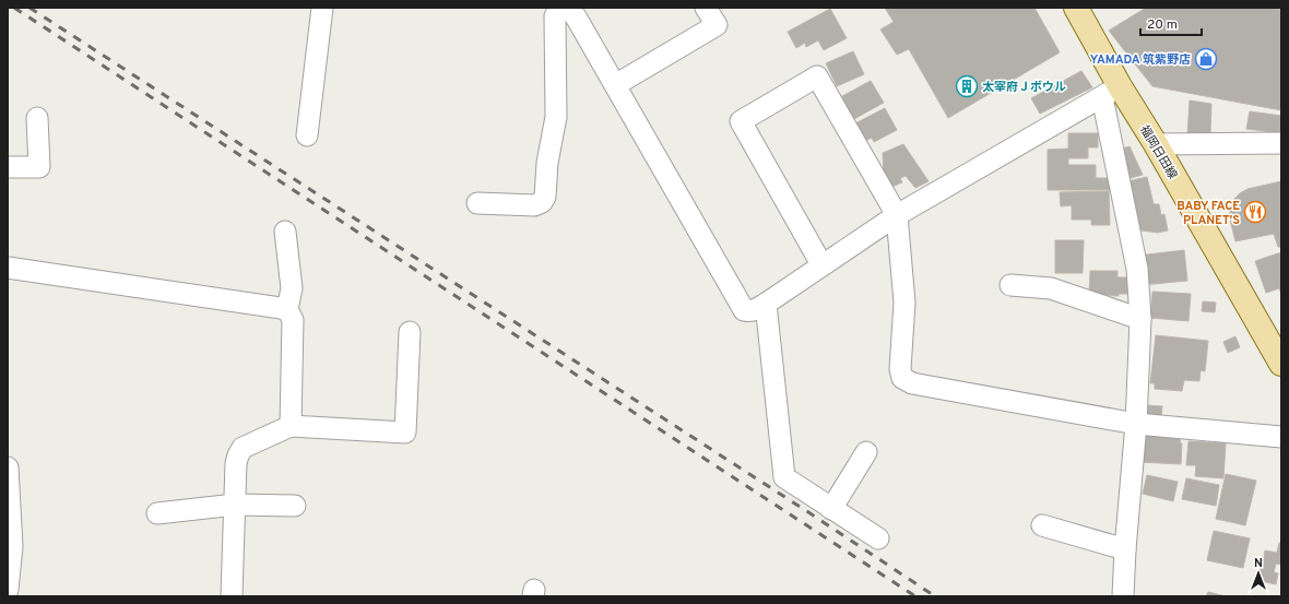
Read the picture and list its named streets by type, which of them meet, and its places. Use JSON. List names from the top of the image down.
{
  "streets": {
    "main road": ["福岡日田線"]
  },
  "places": {
    "shop": ["YAMADA 筑紫野店"],
    "building": ["太宰府Ｊボウル"],
    "restaurant": ["BABY FACE PLANET'S"]
  },
  "scale_bar": "20 m",
  "north": "top"
}
